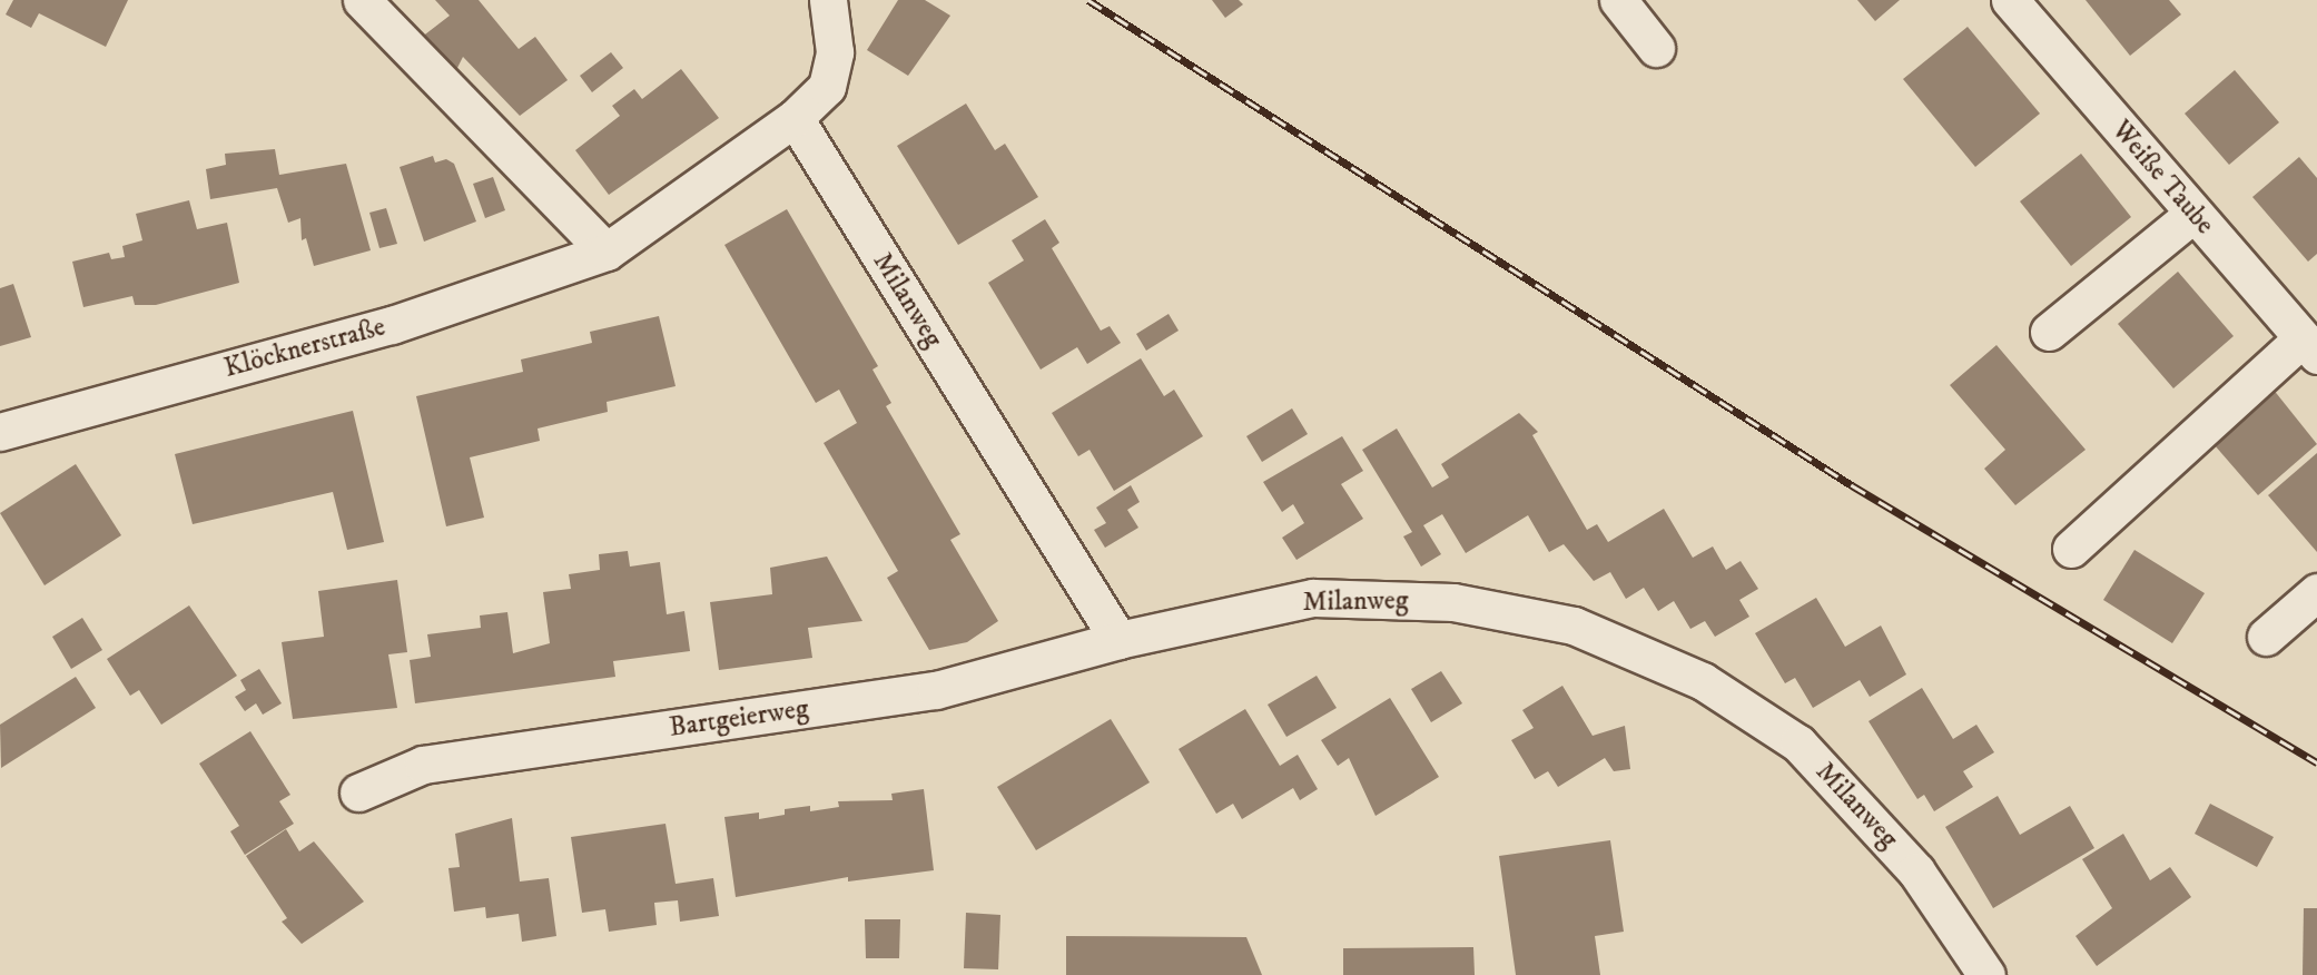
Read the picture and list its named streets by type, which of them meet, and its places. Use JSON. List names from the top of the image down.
{
  "streets": {
    "street": [
      "Weiße Taube",
      "Milanweg",
      "Klöcknerstraße",
      "Bartgeierweg"
    ]
  },
  "crossings": [
    ["Milanweg", "Klöcknerstraße"],
    ["Milanweg", "Bartgeierweg"]
  ]
}
